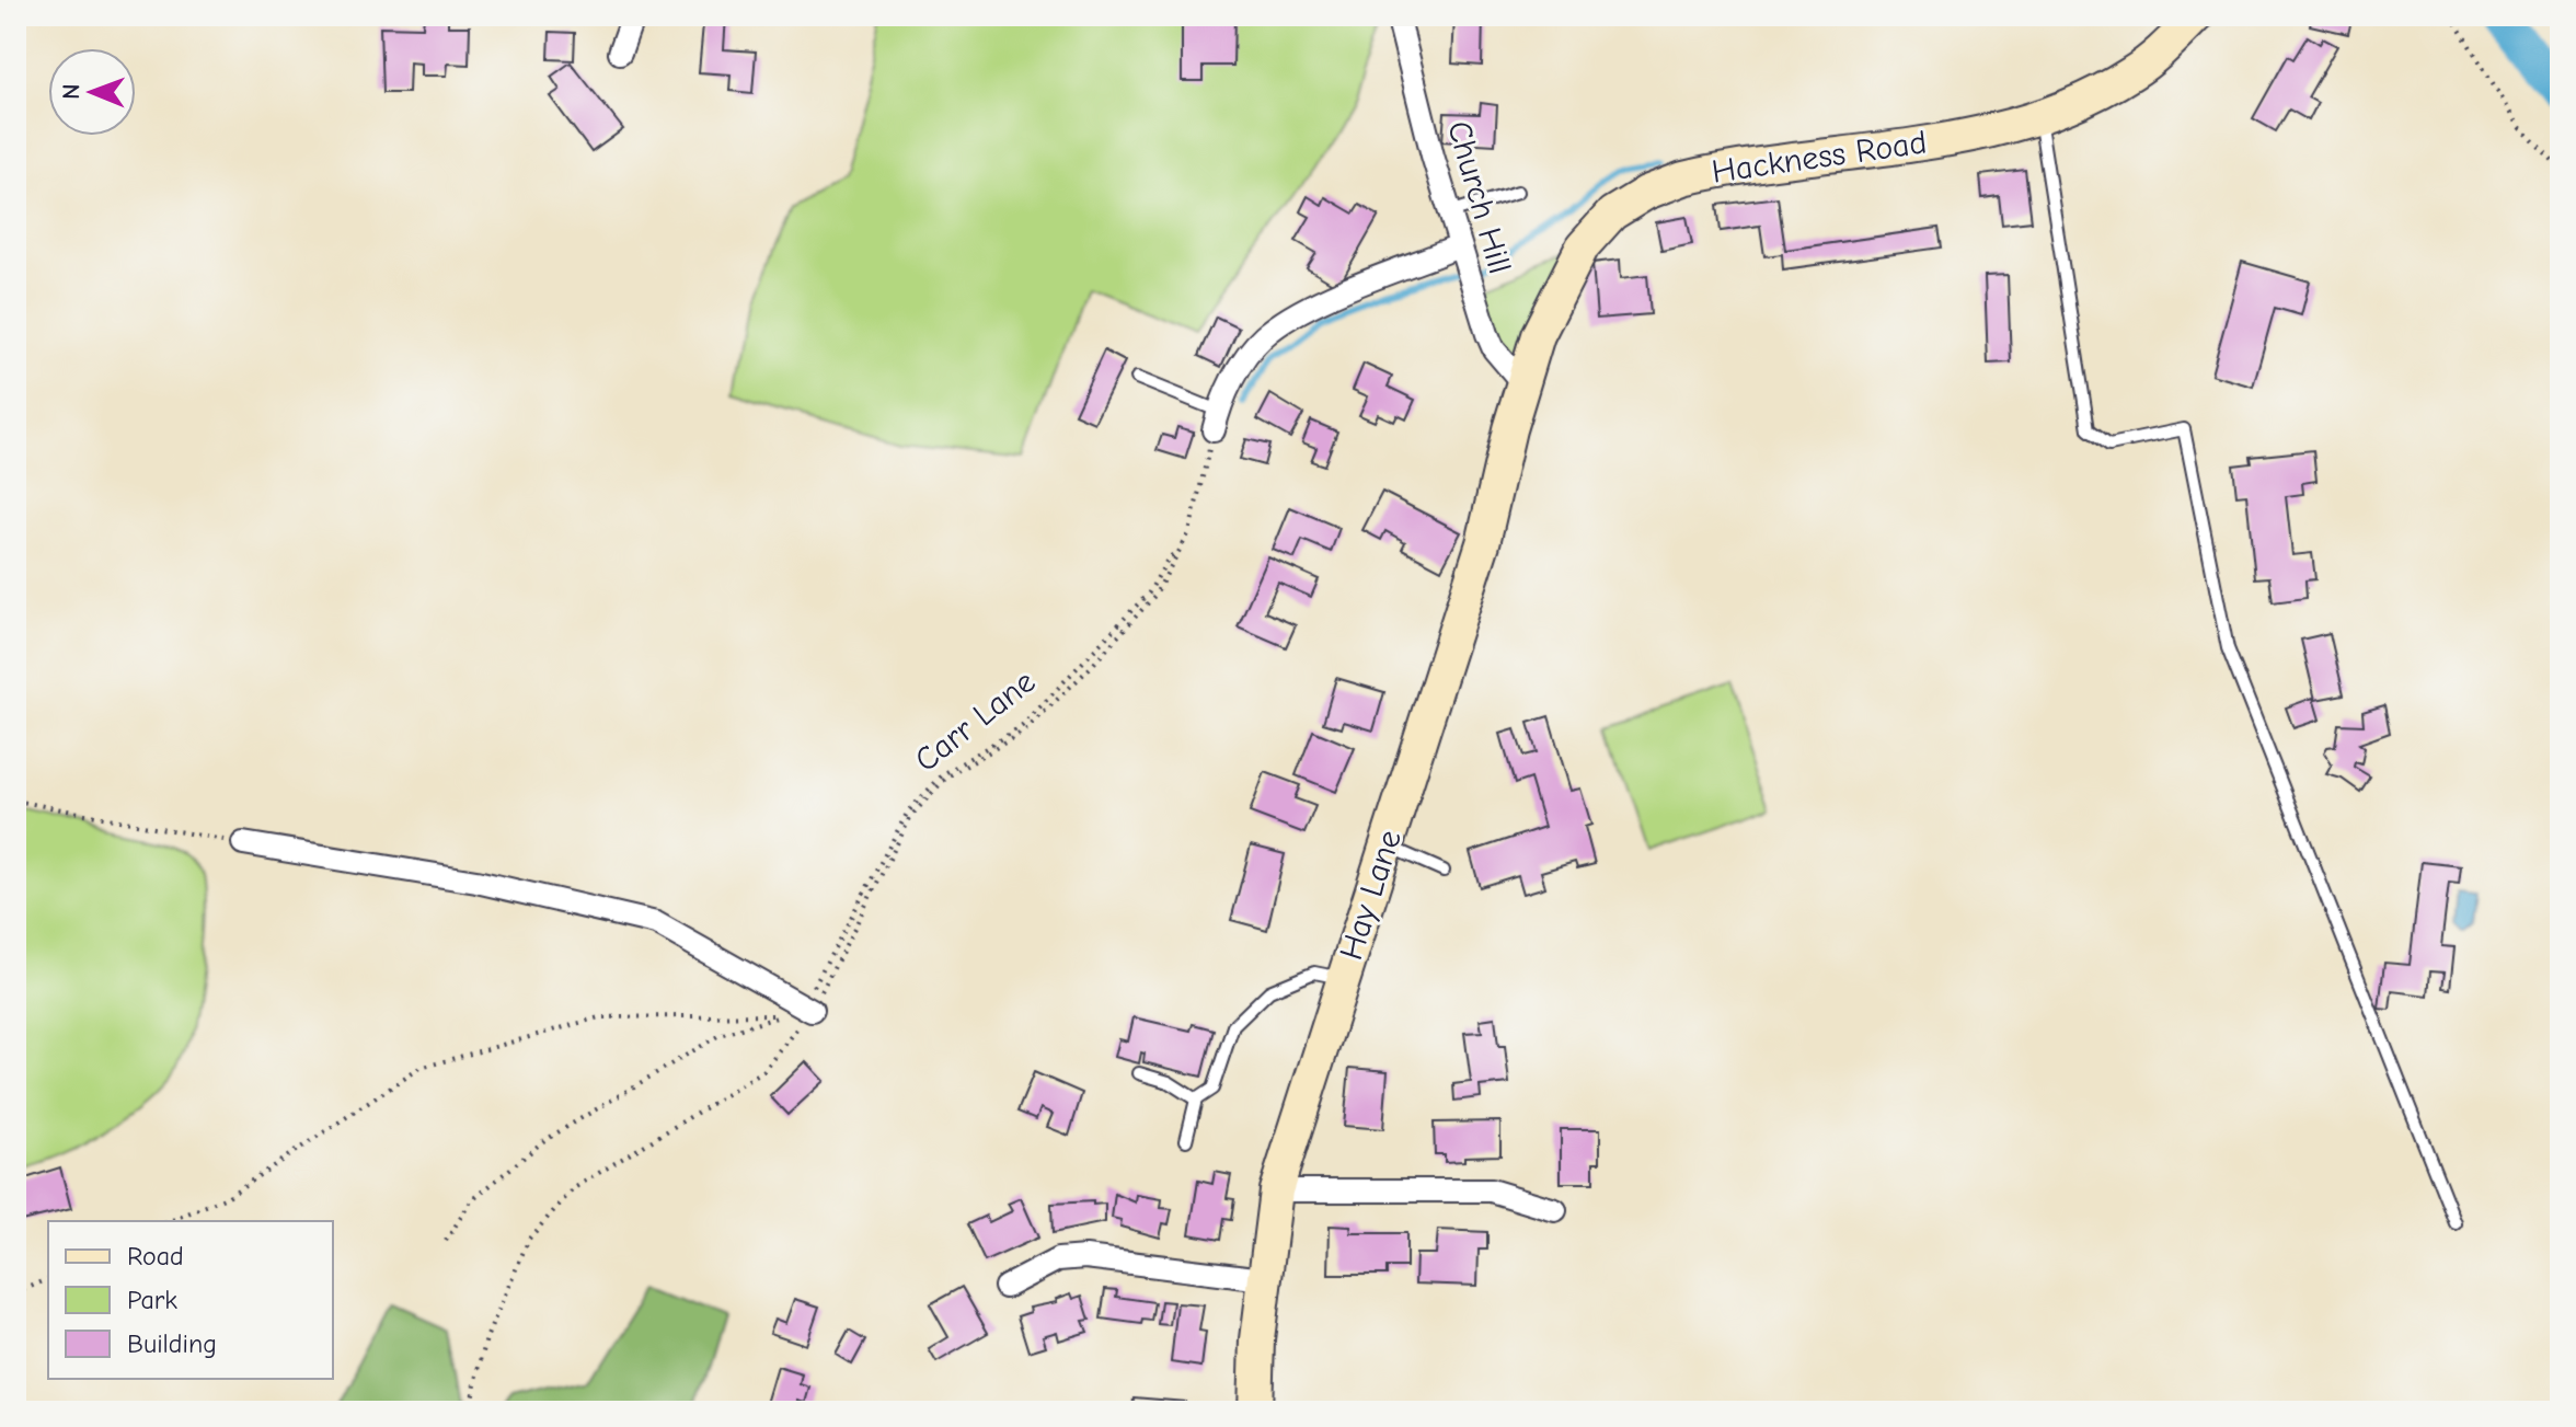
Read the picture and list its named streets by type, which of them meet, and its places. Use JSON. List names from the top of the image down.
{
  "streets": {
    "street": ["Hackness Road", "Church Hill", "Hay Lane"]
  },
  "crossings": [
    ["Hackness Road", "Church Hill"],
    ["Hackness Road", "Hay Lane"],
    ["Church Hill", "Hay Lane"]
  ],
  "legend": ["Road", "Park", "Building"],
  "north": "left"
}
